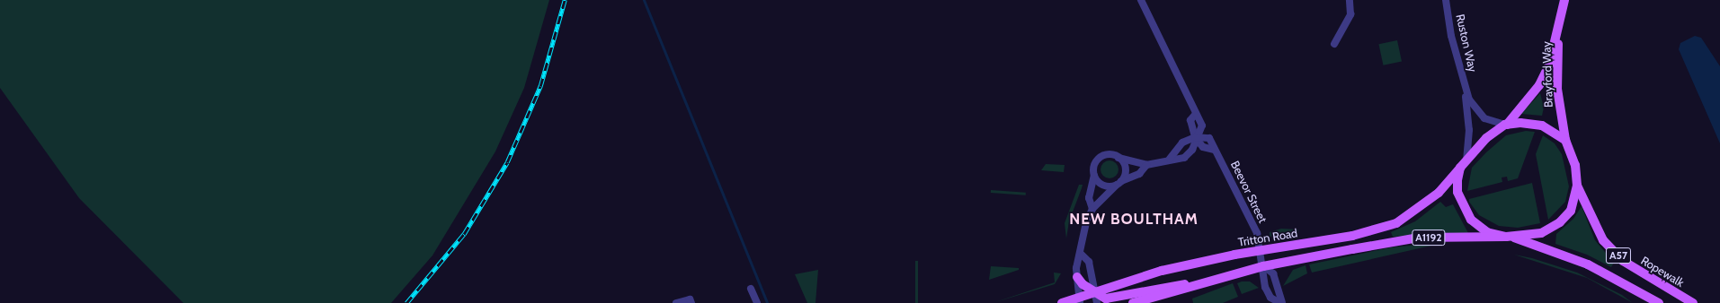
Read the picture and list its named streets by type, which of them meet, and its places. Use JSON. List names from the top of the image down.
{
  "streets": {
    "main road": [
      "Brayford Way",
      "Tritton Road",
      "A1192",
      "A57",
      "Ropewalk"
    ],
    "street": ["Ruston Way", "Beevor Street"]
  },
  "crossings": [
    ["Ruston Way", "Brayford Way"],
    ["Ruston Way", "Tritton Road"],
    ["Ruston Way", "A1192"],
    ["Ruston Way", "A57"],
    ["Ruston Way", "Ropewalk"],
    ["Brayford Way", "Tritton Road"],
    ["Brayford Way", "A1192"],
    ["Brayford Way", "A57"],
    ["Brayford Way", "Ropewalk"],
    ["Beevor Street", "Tritton Road"],
    ["Beevor Street", "A1192"],
    ["Tritton Road", "A1192"],
    ["Tritton Road", "A57"],
    ["Tritton Road", "Ropewalk"],
    ["A1192", "A57"],
    ["A1192", "Ropewalk"],
    ["A57", "Ropewalk"]
  ],
  "districts": ["NEW BOULTHAM"]
}
